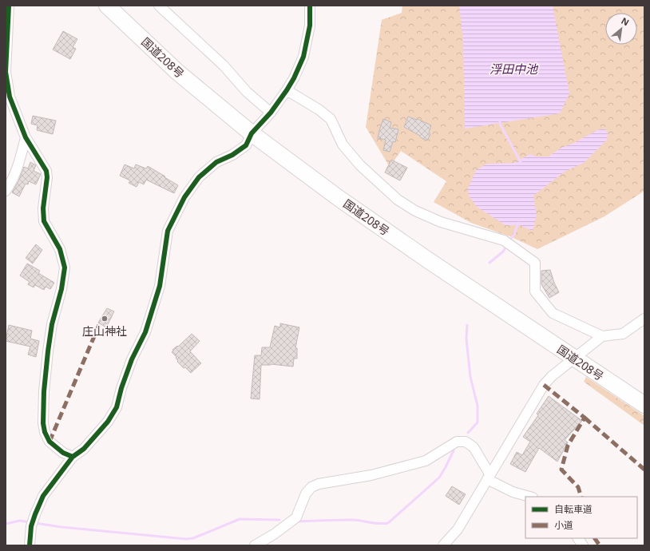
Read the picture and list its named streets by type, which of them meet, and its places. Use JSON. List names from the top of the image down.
{
  "streets": {
    "highway": ["国道208号"]
  },
  "water": ["浮田中池"],
  "places": ["庄山神社"],
  "legend": ["自転車道", "小道"],
  "north": "top right"
}
